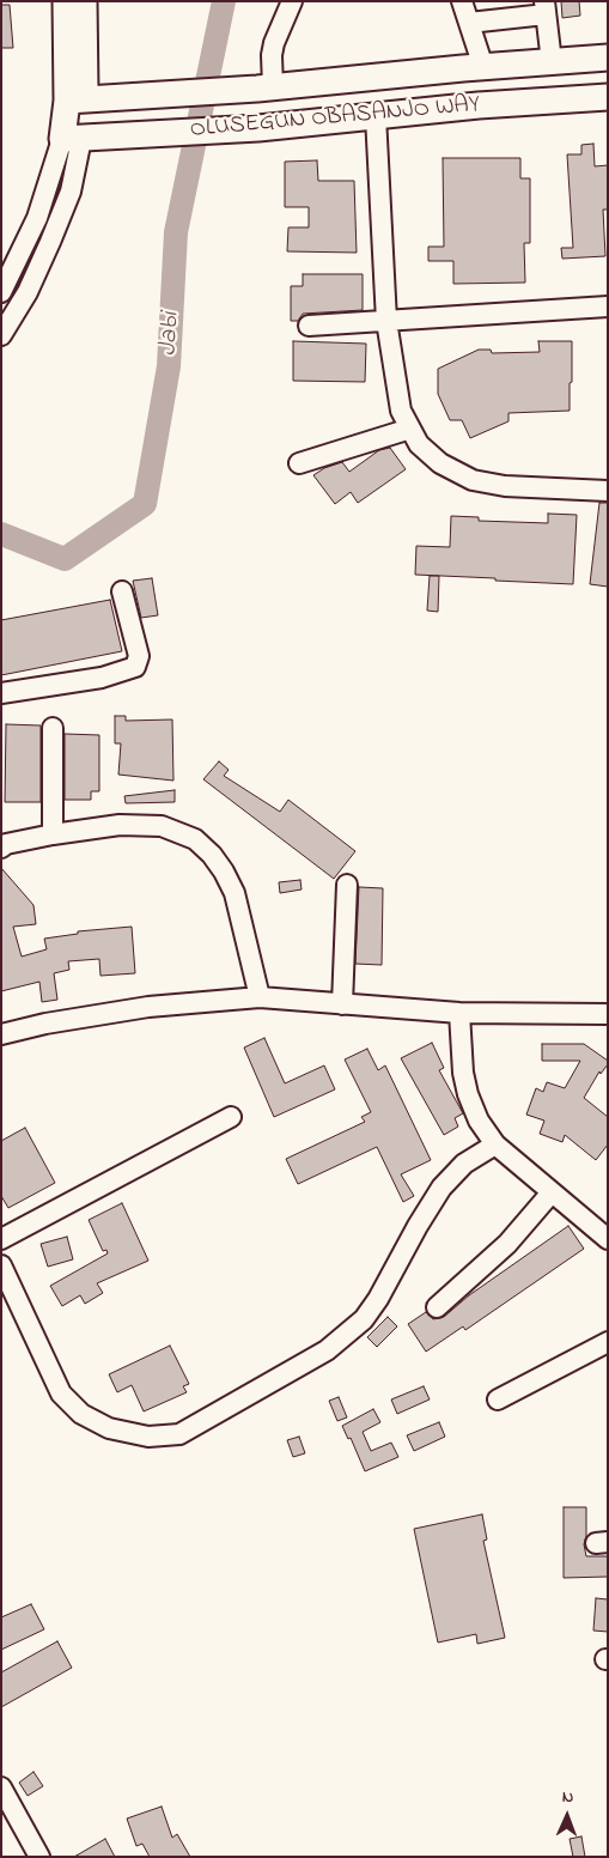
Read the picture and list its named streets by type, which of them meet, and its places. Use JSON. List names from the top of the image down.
{
  "streets": {
    "main road": ["OLUSEGUN OBASANJO WAY"]
  },
  "water": ["Jabi"],
  "north": "top"
}
